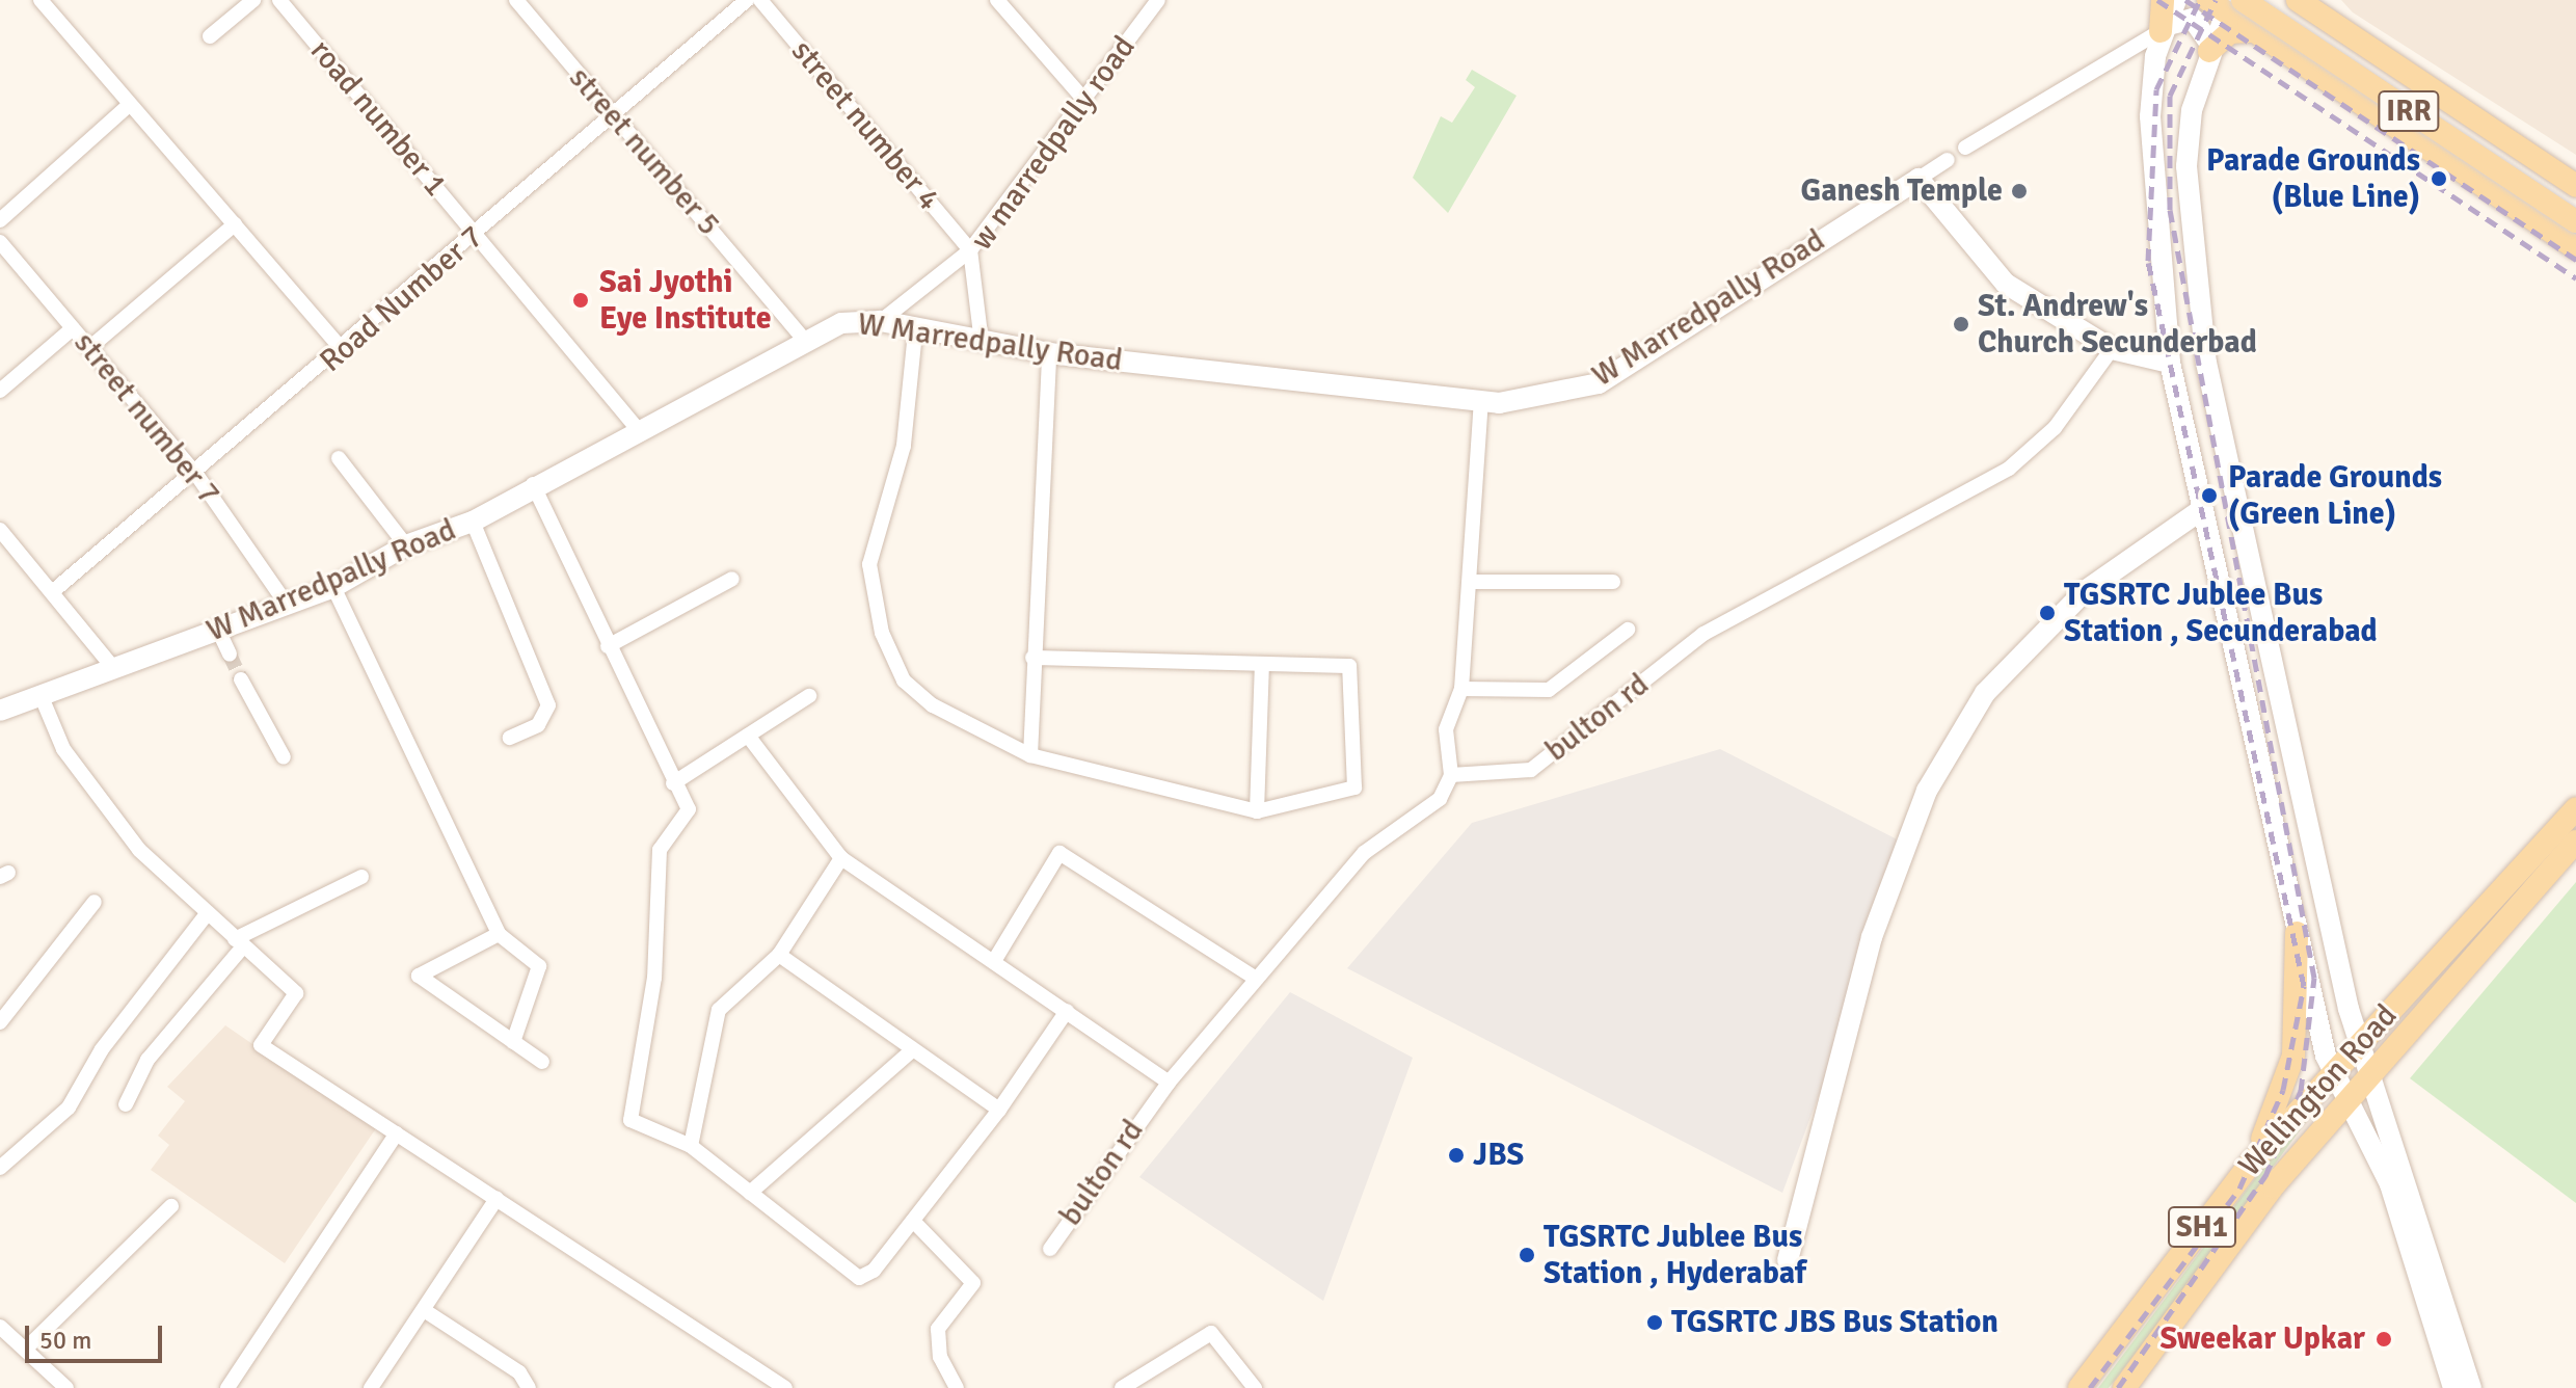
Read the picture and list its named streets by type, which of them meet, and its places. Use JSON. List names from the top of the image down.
{
  "streets": {
    "main road": [
      "IRR",
      "W Marredpally Road",
      "Wellington Road",
      "SH1"
    ],
    "street": [
      "road number 1",
      "street number 4",
      "w marredpally road",
      "street number 5",
      "Road Number 7",
      "street number 7",
      "bulton rd"
    ]
  },
  "crossings": [
    ["road number 1", "Road Number 7"],
    ["road number 1", "W Marredpally Road"],
    ["street number 4", "w marredpally road"],
    ["w marredpally road", "W Marredpally Road"],
    ["street number 5", "Road Number 7"],
    ["street number 5", "W Marredpally Road"],
    ["Road Number 7", "street number 7"],
    ["W Marredpally Road", "street number 7"]
  ],
  "places": [
    "Parade Grounds (Blue Line)",
    "Ganesh Temple",
    "Sai Jyothi Eye Institute",
    "St. Andrew's Church Secunderbad",
    "Parade Grounds (Green Line)",
    "TGSRTC Jublee Bus Station , Secunderabad",
    "JBS",
    "TGSRTC Jublee Bus Station , Hyderabaf",
    "TGSRTC JBS Bus Station",
    "Sweekar Upkar"
  ],
  "scale_bar": "50 m"
}
